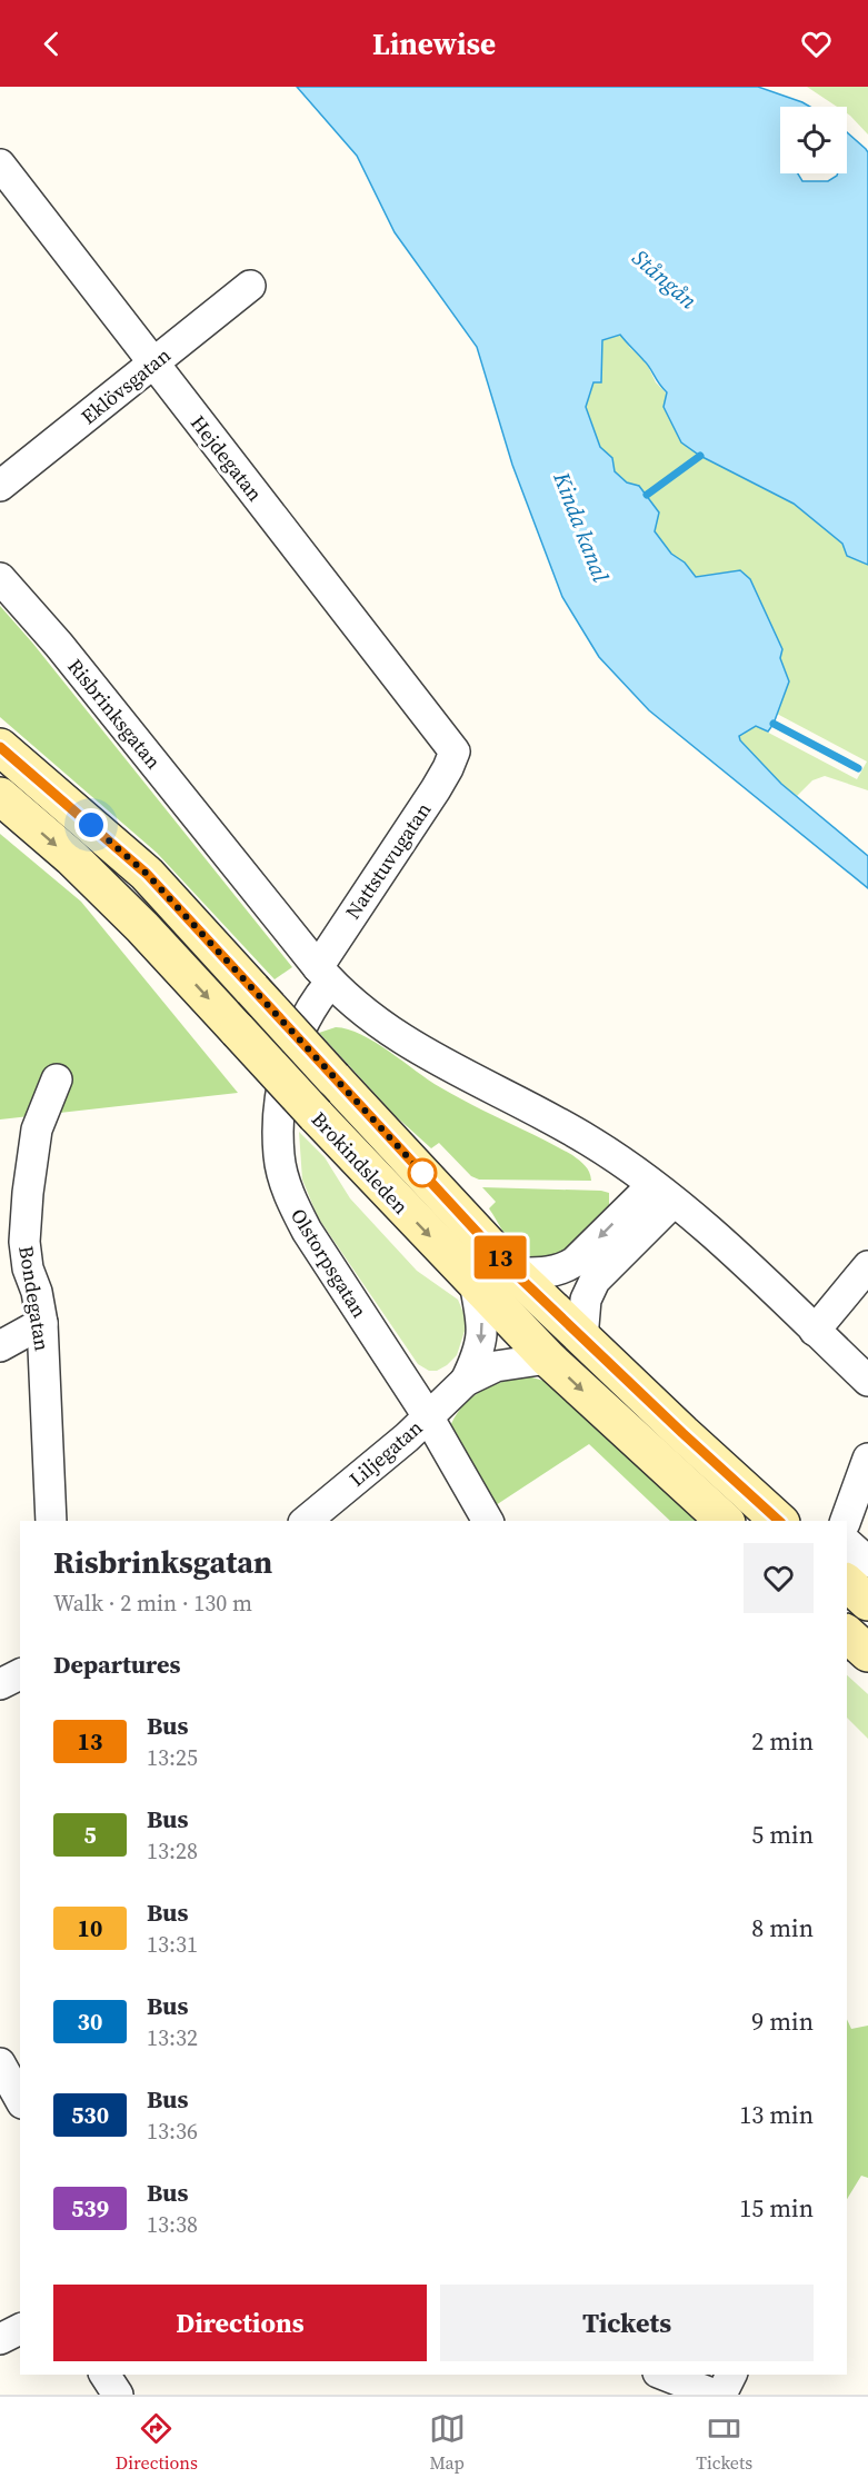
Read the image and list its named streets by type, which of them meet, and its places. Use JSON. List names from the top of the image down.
{
  "streets": {
    "main road": ["Brokindsleden"],
    "street": [
      "Eklövsgatan",
      "Hejdegatan",
      "Risbrinksgatan",
      "Nattstuvugatan",
      "Olstorpsgatan",
      "Bondegatan",
      "Liljegatan"
    ]
  },
  "crossings": [
    ["Eklövsgatan", "Hejdegatan"],
    ["Hejdegatan", "Nattstuvugatan"],
    ["Risbrinksgatan", "Nattstuvugatan"],
    ["Risbrinksgatan", "Olstorpsgatan"],
    ["Nattstuvugatan", "Olstorpsgatan"],
    ["Brokindsleden", "Liljegatan"],
    ["Olstorpsgatan", "Liljegatan"]
  ],
  "water": ["Stångån", "Kinda kanal"],
  "lines": ["bus line 13"],
  "page": {
    "header": "Linewise",
    "on_map": "13",
    "heading": [
      ["Risbrinksgatan", "Walk · 2 min · 130 m"],
      "Departures"
    ],
    "list": [
      {
        "mark": "13",
        "name": "Bus",
        "note": "13:25",
        "value": "2 min"
      },
      {
        "mark": "5",
        "name": "Bus",
        "note": "13:28",
        "value": "5 min"
      },
      {
        "mark": "10",
        "name": "Bus",
        "note": "13:31",
        "value": "8 min"
      },
      {
        "mark": "30",
        "name": "Bus",
        "note": "13:32",
        "value": "9 min"
      },
      {
        "mark": "530",
        "name": "Bus",
        "note": "13:36",
        "value": "13 min"
      },
      {
        "mark": "539",
        "name": "Bus",
        "note": "13:38",
        "value": "15 min"
      }
    ],
    "buttons": ["Directions", "Tickets"],
    "tabs": ["Directions", "Map", "Tickets"]
  }
}
